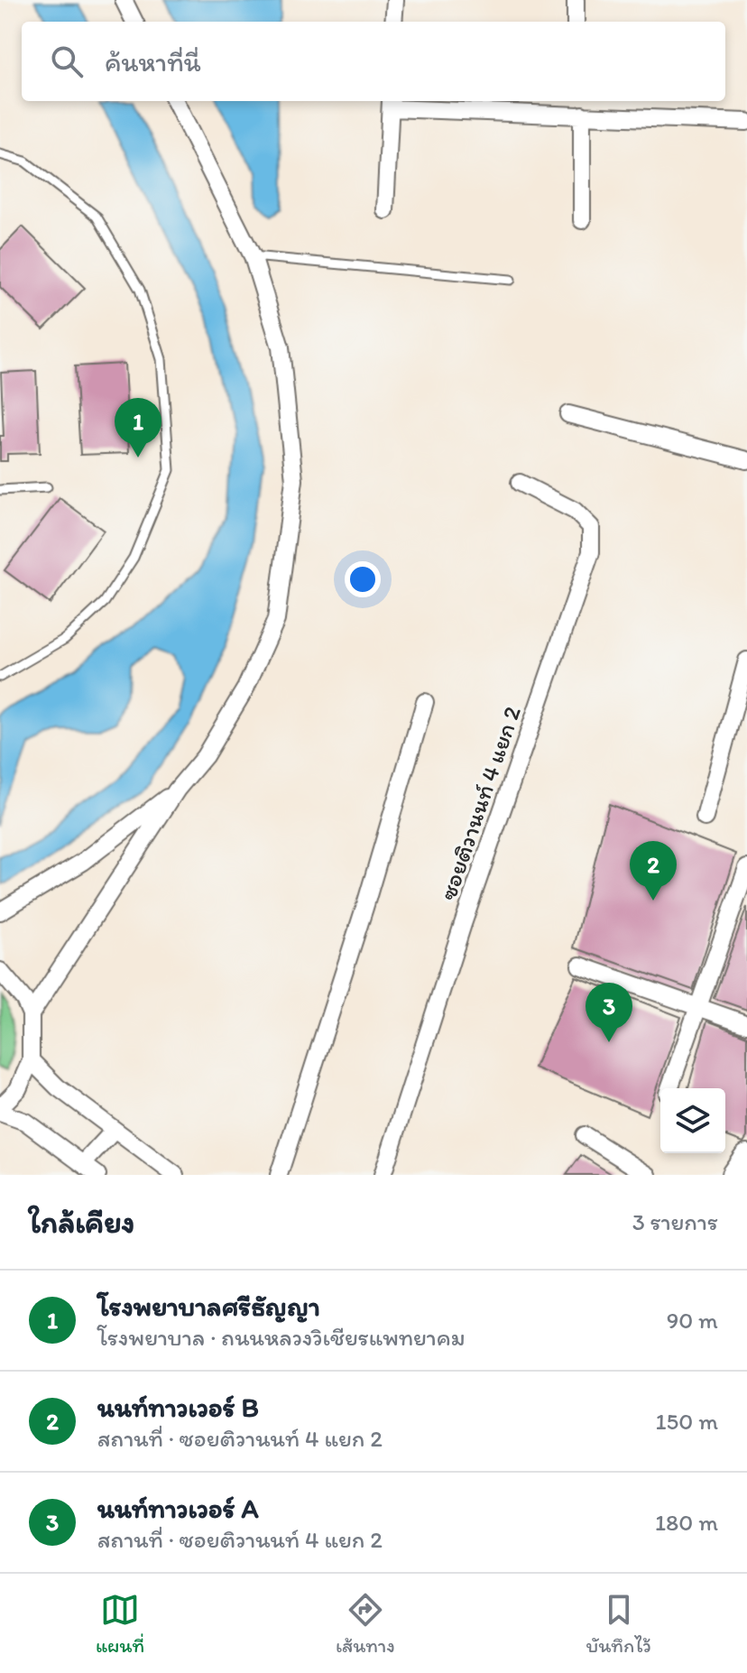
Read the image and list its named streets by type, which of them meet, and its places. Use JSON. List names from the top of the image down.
{
  "streets": {
    "street": ["ซอยติวานนท์ 4 แยก 2"]
  },
  "page": {
    "search": "ค้นหาที่นี่",
    "pins": ["1", "2", "3"],
    "heading": ["ใกล้เคียง", "3 รายการ"],
    "list": [
      {
        "mark": "1",
        "name": "โรงพยาบาลศรีธัญญา",
        "note": "โรงพยาบาล · ถนนหลวงวิเชียรแพทยาคม",
        "value": "90 m"
      },
      {
        "mark": "2",
        "name": "นนท์ทาวเวอร์ B",
        "note": "สถานที่ · ซอยติวานนท์ 4 แยก 2",
        "value": "150 m"
      },
      {
        "mark": "3",
        "name": "นนท์ทาวเวอร์ A",
        "note": "สถานที่ · ซอยติวานนท์ 4 แยก 2",
        "value": "180 m"
      }
    ],
    "nav": ["แผนที่", "เส้นทาง", "บันทึกไว้"]
  }
}
